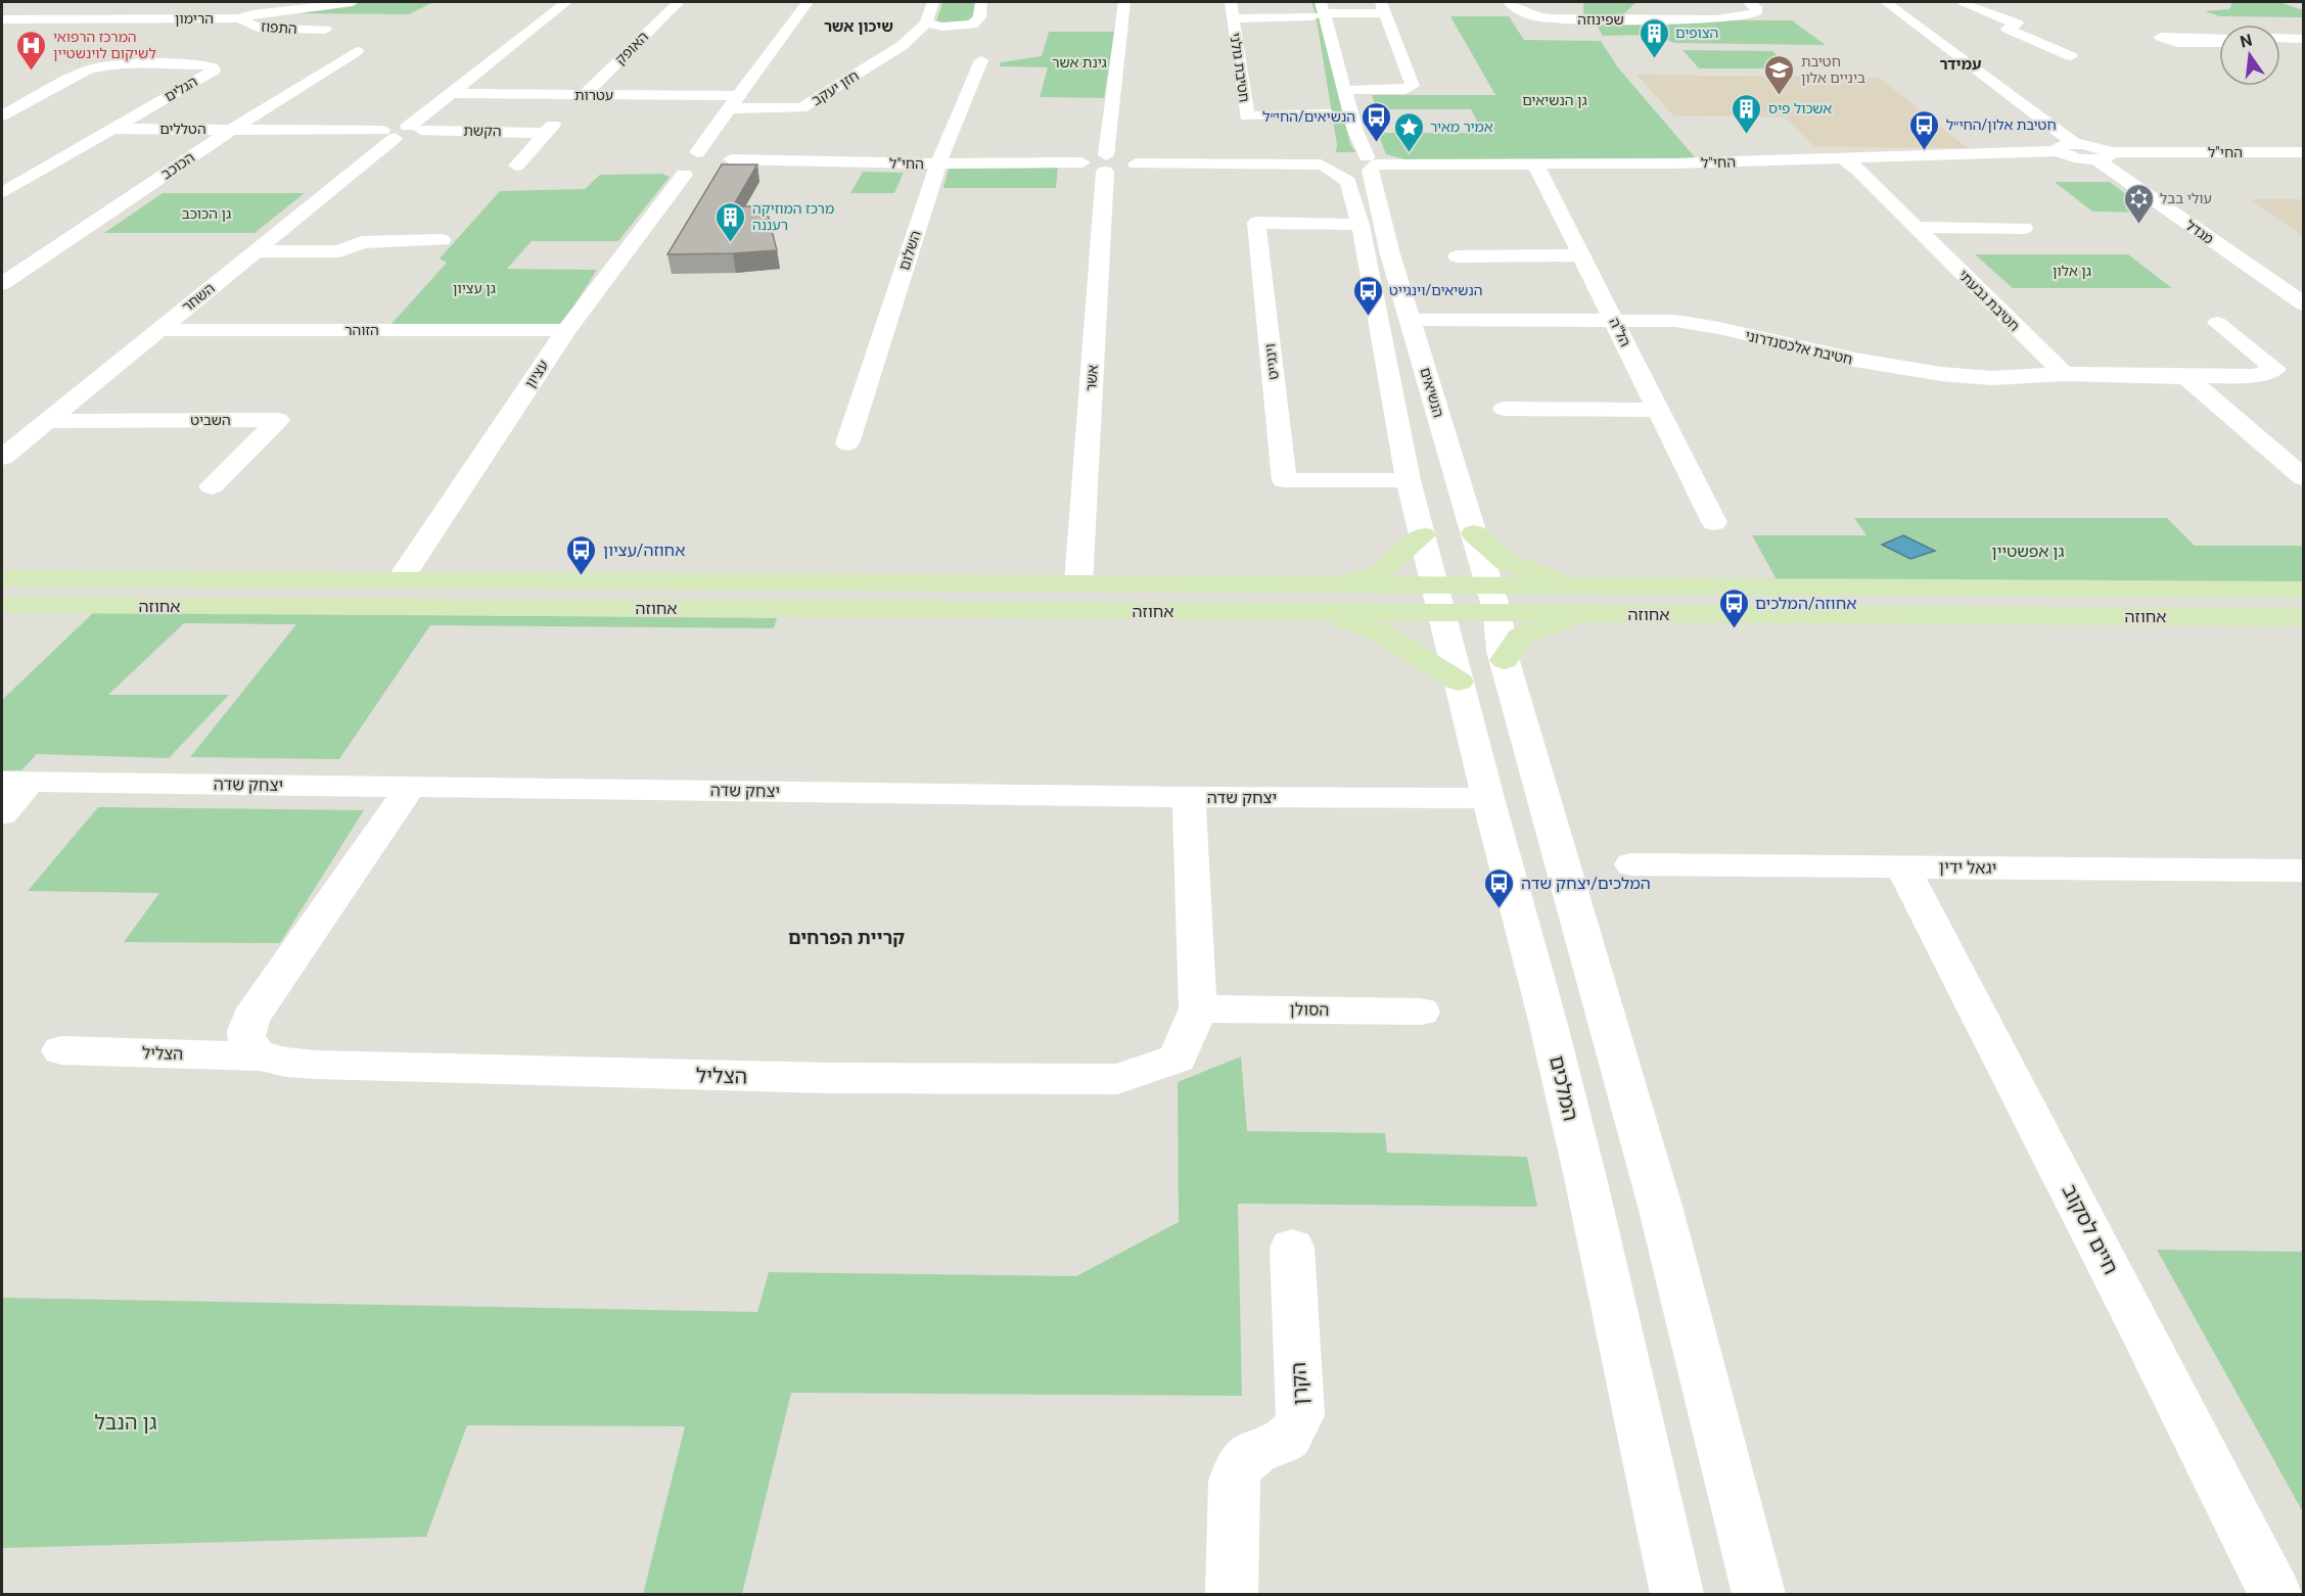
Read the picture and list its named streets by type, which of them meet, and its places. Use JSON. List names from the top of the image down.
{
  "streets": {
    "main road": ["אחוזה"],
    "street": [
      "הרימון",
      "שפינוזה",
      "התפוז",
      "האופק",
      "חטיבת גולני",
      "חזן יעקב",
      "הגלים",
      "עטרות",
      "הטללים",
      "הקשת",
      "החי\"ל",
      "הכוכב",
      "מגדל",
      "השלום",
      "השחר",
      "חטיבת גבעתי",
      "הזוהר",
      "הל\"ה",
      "חטיבת אלכסנדרוני",
      "וינגייט",
      "עציון",
      "אשר",
      "הנשיאים",
      "השביט",
      "יצחק שדה",
      "יגאל ידין",
      "הסולן",
      "הצליל",
      "המלכים",
      "חיים לסקוב",
      "הקרן"
    ]
  },
  "crossings": [
    ["הרימון", "התפוז"],
    ["האופק", "עטרות"],
    ["חטיבת גולני", "הנשיאים"],
    ["חזן יעקב", "עטרות"],
    ["חזן יעקב", "עציון"],
    ["הגלים", "הטללים"],
    ["עטרות", "השחר"],
    ["עטרות", "עציון"],
    ["הטללים", "הקשת"],
    ["הטללים", "הכוכב"],
    ["הטללים", "השחר"],
    ["הקשת", "השחר"],
    ["החי\"ל", "מגדל"],
    ["החי\"ל", "השלום"],
    ["החי\"ל", "חטיבת גבעתי"],
    ["החי\"ל", "הל\"ה"],
    ["החי\"ל", "עציון"],
    ["החי\"ל", "אשר"],
    ["החי\"ל", "הנשיאים"],
    ["השחר", "הזוהר"],
    ["השחר", "השביט"],
    ["חטיבת גבעתי", "חטיבת אלכסנדרוני"],
    ["הזוהר", "עציון"],
    ["הל\"ה", "חטיבת אלכסנדרוני"],
    ["חטיבת אלכסנדרוני", "הנשיאים"],
    ["עציון", "אחוזה"],
    ["אשר", "אחוזה"],
    ["הנשיאים", "אחוזה"],
    ["אחוזה", "המלכים"],
    ["יצחק שדה", "המלכים"],
    ["יגאל ידין", "חיים לסקוב"],
    ["הסולן", "הצליל"]
  ],
  "districts": ["שיכון אשר", "עמידר", "קריית הפרחים"],
  "parks": [
    "גינת אשר",
    "גן הנשיאים",
    "גן הכוכב",
    "גן אלון",
    "גן עציון",
    "גן אפשטיין",
    "גן הנבל"
  ],
  "places": {
    "building": ["הצופים", "אשכול פיס", "מרכז המוזיקה רעננה"],
    "hospital": ["המרכז הרפואי לשיקום לוינשטיין"],
    "school or university": ["חטיבת ביניים אלון"],
    "bus stop": [
      "הנשיאים/החי״ל",
      "חטיבת אלון/החי״ל",
      "הנשיאים/וינגייט",
      "אחוזה/עציון",
      "אחוזה/המלכים",
      "המלכים/יצחק שדה"
    ],
    "place": ["אמיר מאיר"],
    "synagogue": ["עולי בבל"]
  },
  "north": "top"
}
